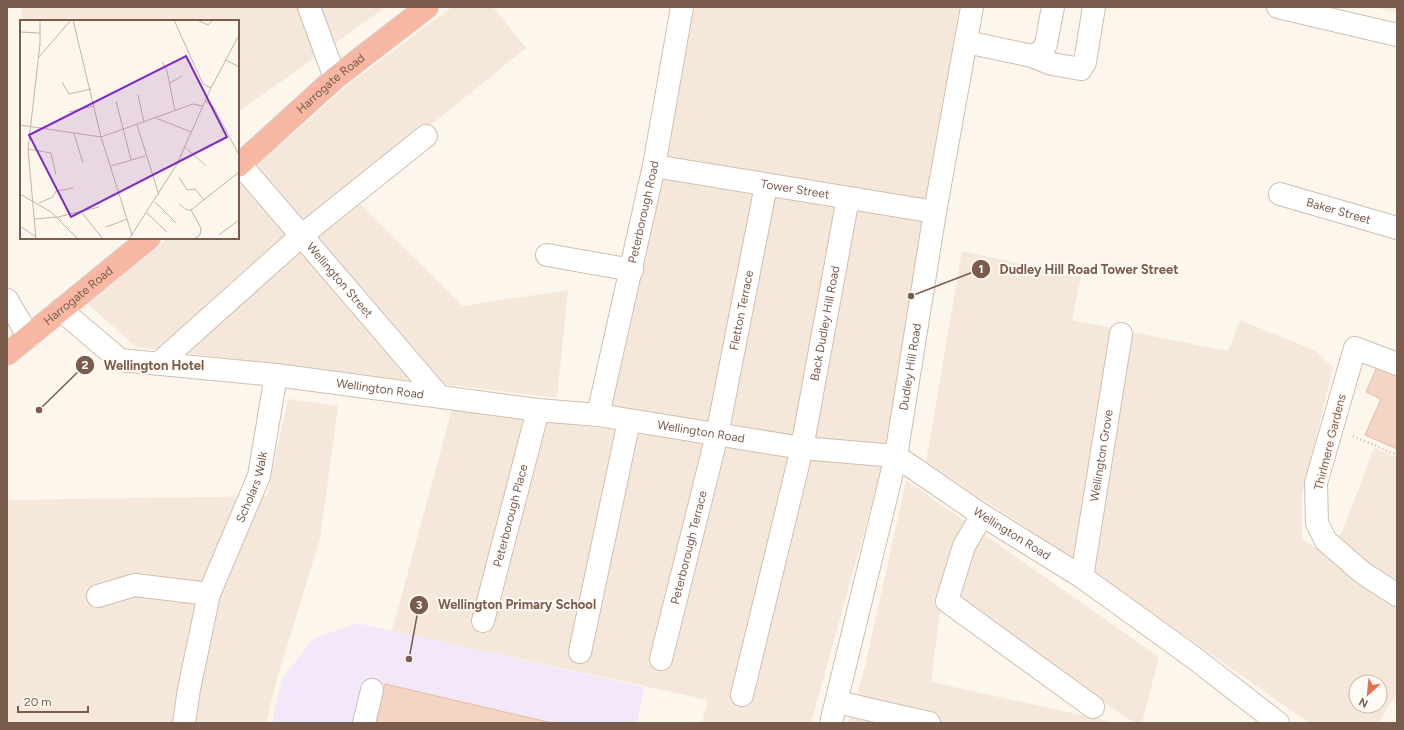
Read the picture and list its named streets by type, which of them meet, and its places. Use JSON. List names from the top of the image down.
{
  "streets": {
    "highway": ["Harrogate Road"],
    "street": [
      "Tower Street",
      "Baker Street",
      "Peterborough Road",
      "Wellington Street",
      "Fletton Terrace",
      "Back Dudley Hill Road",
      "Dudley Hill Road",
      "Wellington Road",
      "Thirlmere Gardens",
      "Wellington Grove",
      "Scholars Walk",
      "Peterborough Place",
      "Peterborough Terrace"
    ]
  },
  "crossings": [
    ["Harrogate Road", "Wellington Street"],
    ["Harrogate Road", "Wellington Road"],
    ["Tower Street", "Peterborough Road"],
    ["Tower Street", "Fletton Terrace"],
    ["Tower Street", "Back Dudley Hill Road"],
    ["Tower Street", "Dudley Hill Road"],
    ["Peterborough Road", "Wellington Road"],
    ["Wellington Street", "Wellington Road"],
    ["Fletton Terrace", "Wellington Road"],
    ["Fletton Terrace", "Peterborough Terrace"],
    ["Back Dudley Hill Road", "Wellington Road"],
    ["Dudley Hill Road", "Wellington Road"],
    ["Wellington Road", "Wellington Grove"],
    ["Wellington Road", "Scholars Walk"],
    ["Wellington Road", "Peterborough Place"],
    ["Wellington Road", "Peterborough Terrace"]
  ],
  "places": ["Dudley Hill Road Tower Street", "Wellington Hotel", "Wellington Primary School"],
  "scale_bar": "20 m",
  "north": "bottom left"
}
